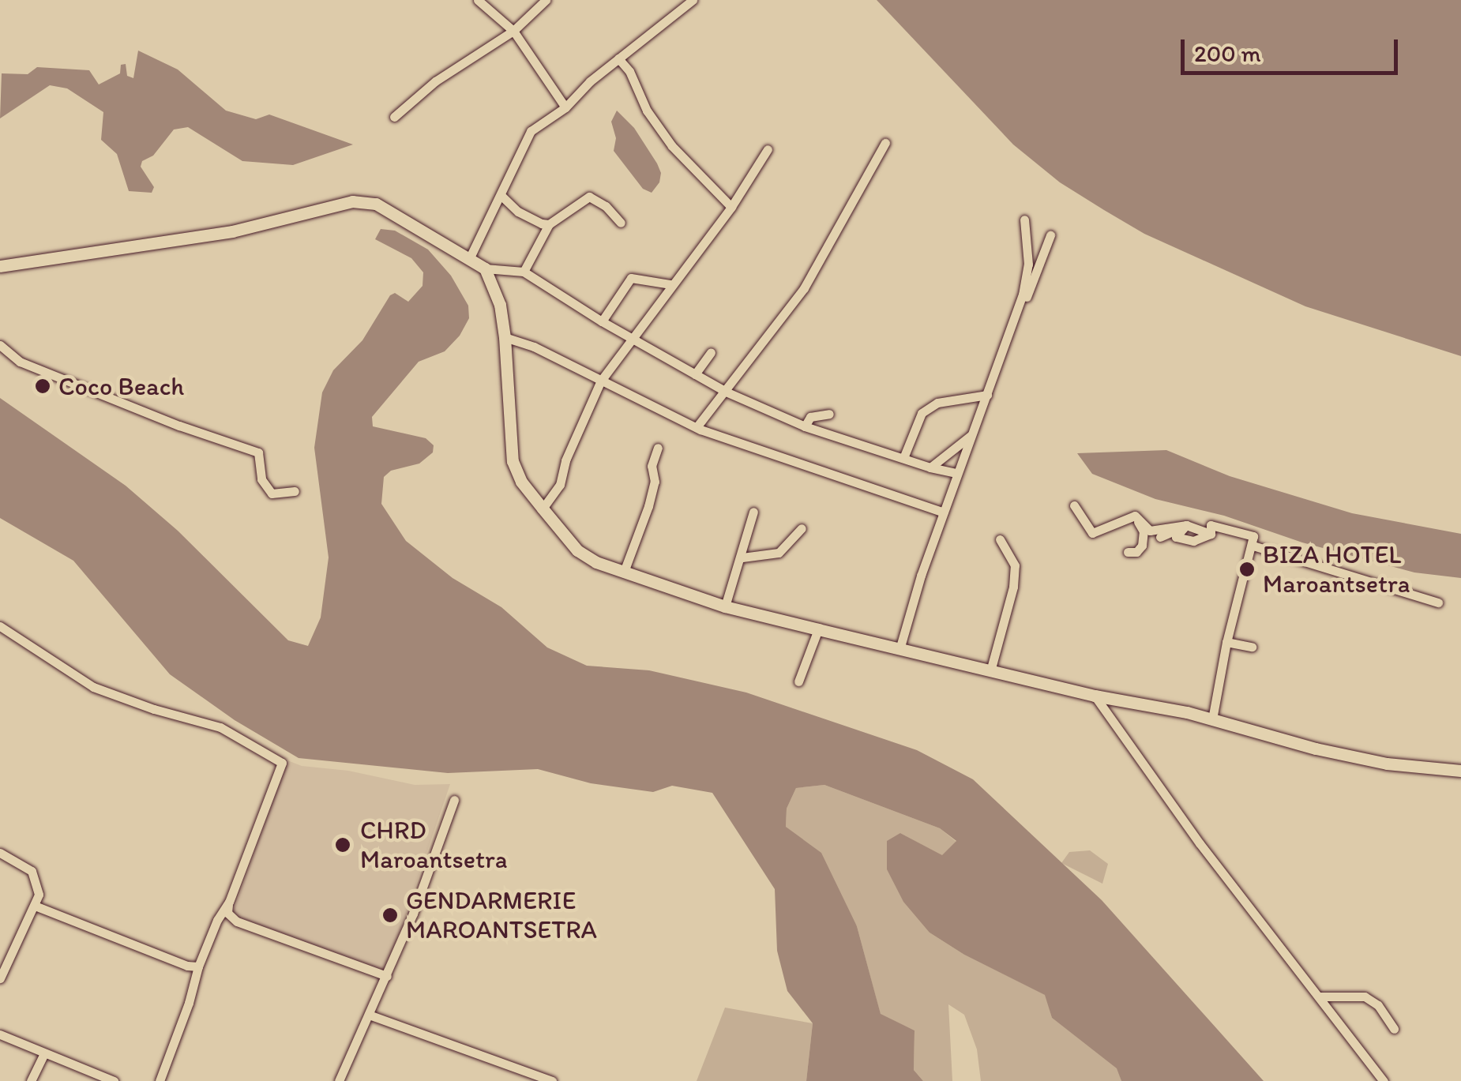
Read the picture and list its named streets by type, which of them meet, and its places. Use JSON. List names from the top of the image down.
{
  "places": [
    "Coco Beach",
    "BIZA HOTEL Maroantsetra",
    "CHRD Maroantsetra",
    "GENDARMERIE MAROANTSETRA"
  ],
  "scale_bar": "200 m"
}
